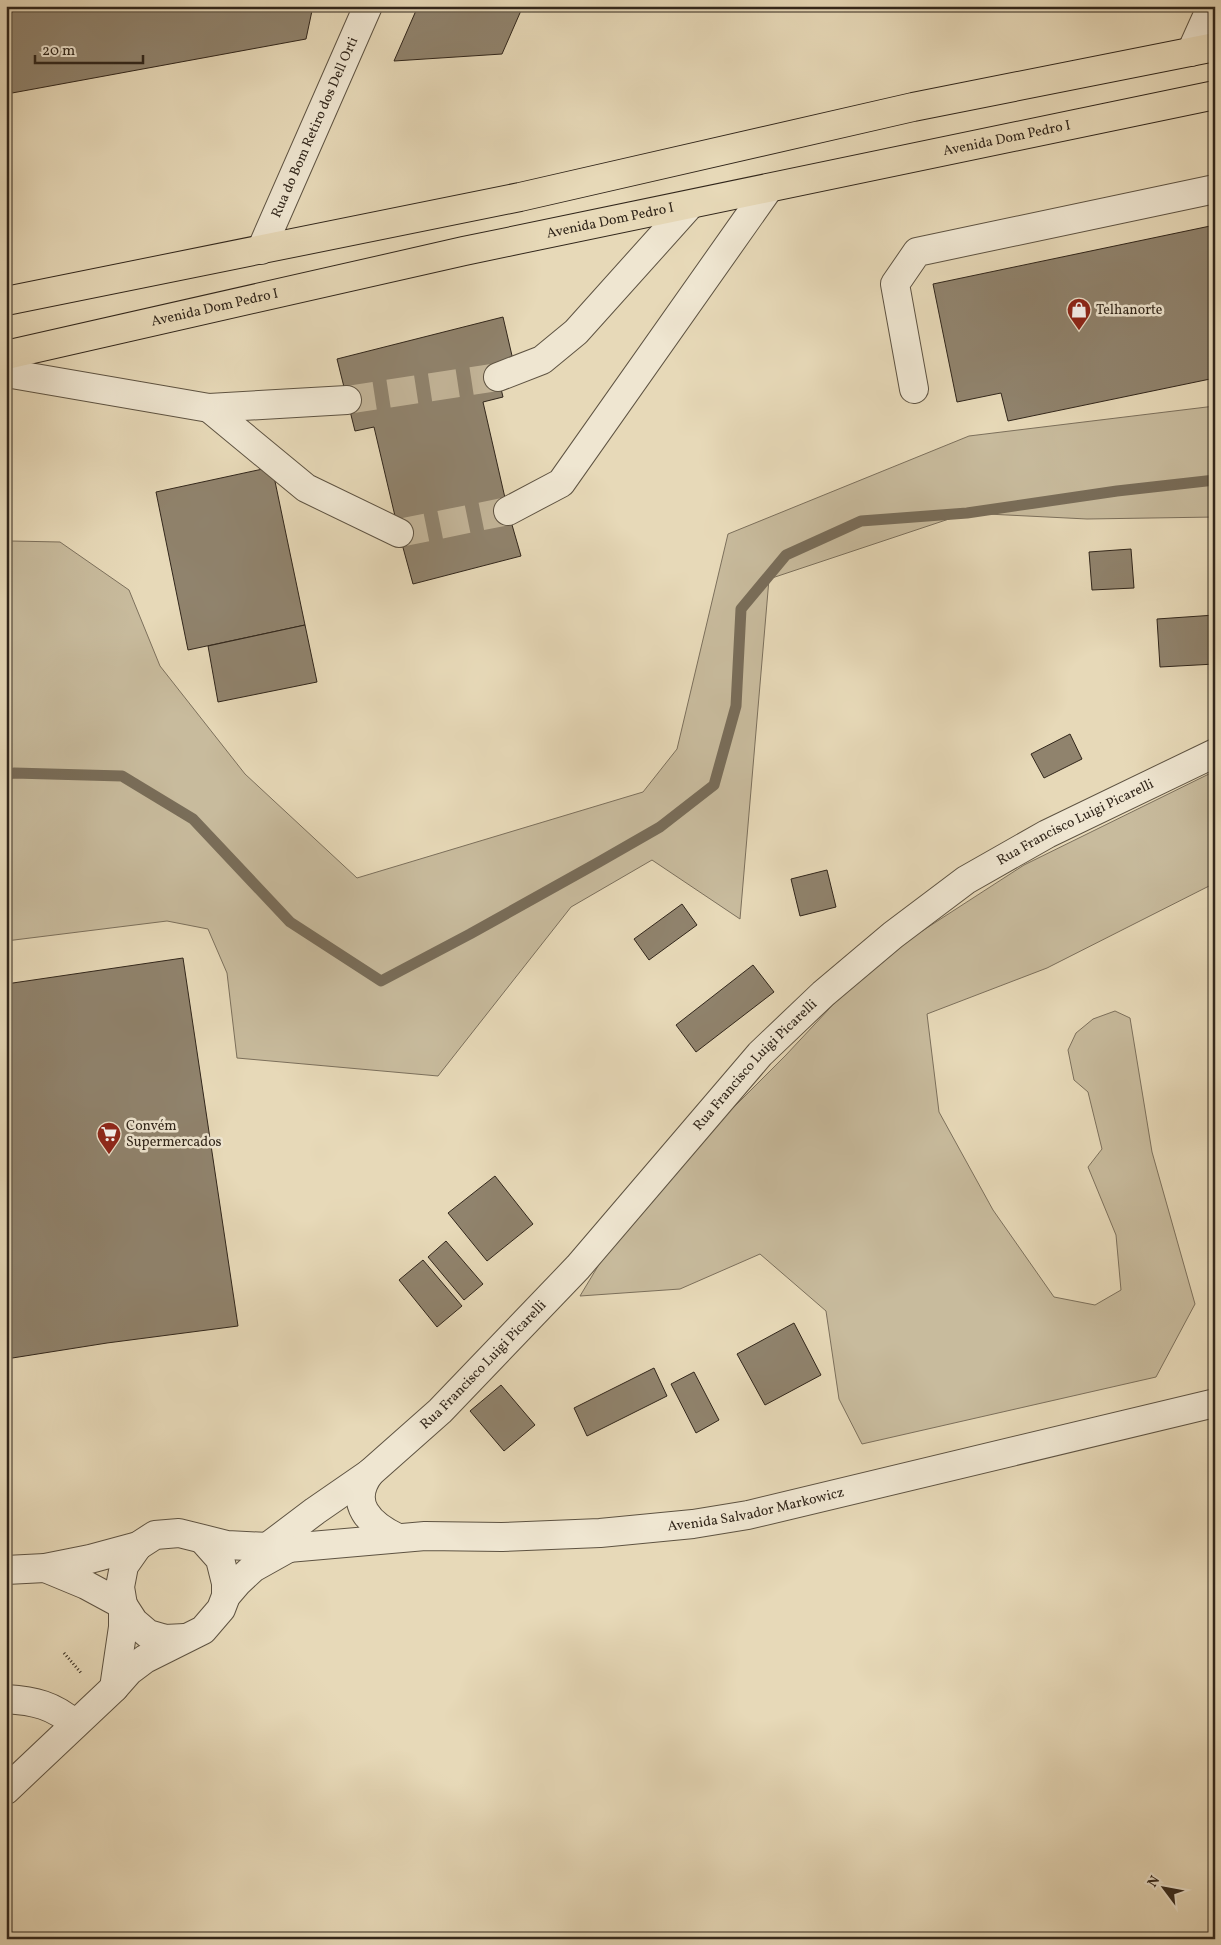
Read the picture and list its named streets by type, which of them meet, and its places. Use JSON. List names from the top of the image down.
{
  "streets": {
    "main road": ["Avenida Dom Pedro I"],
    "street": ["Rua do Bom Retiro dos Dell Orti", "Rua Francisco Luigi Picarelli", "Avenida Salvador Markowicz"]
  },
  "crossings": [
    ["Rua Francisco Luigi Picarelli", "Avenida Salvador Markowicz"]
  ],
  "places": {
    "shop": ["Telhanorte"],
    "supermarket": ["Convém Supermercados"]
  },
  "scale_bar": "20 m",
  "north": "top left"
}
